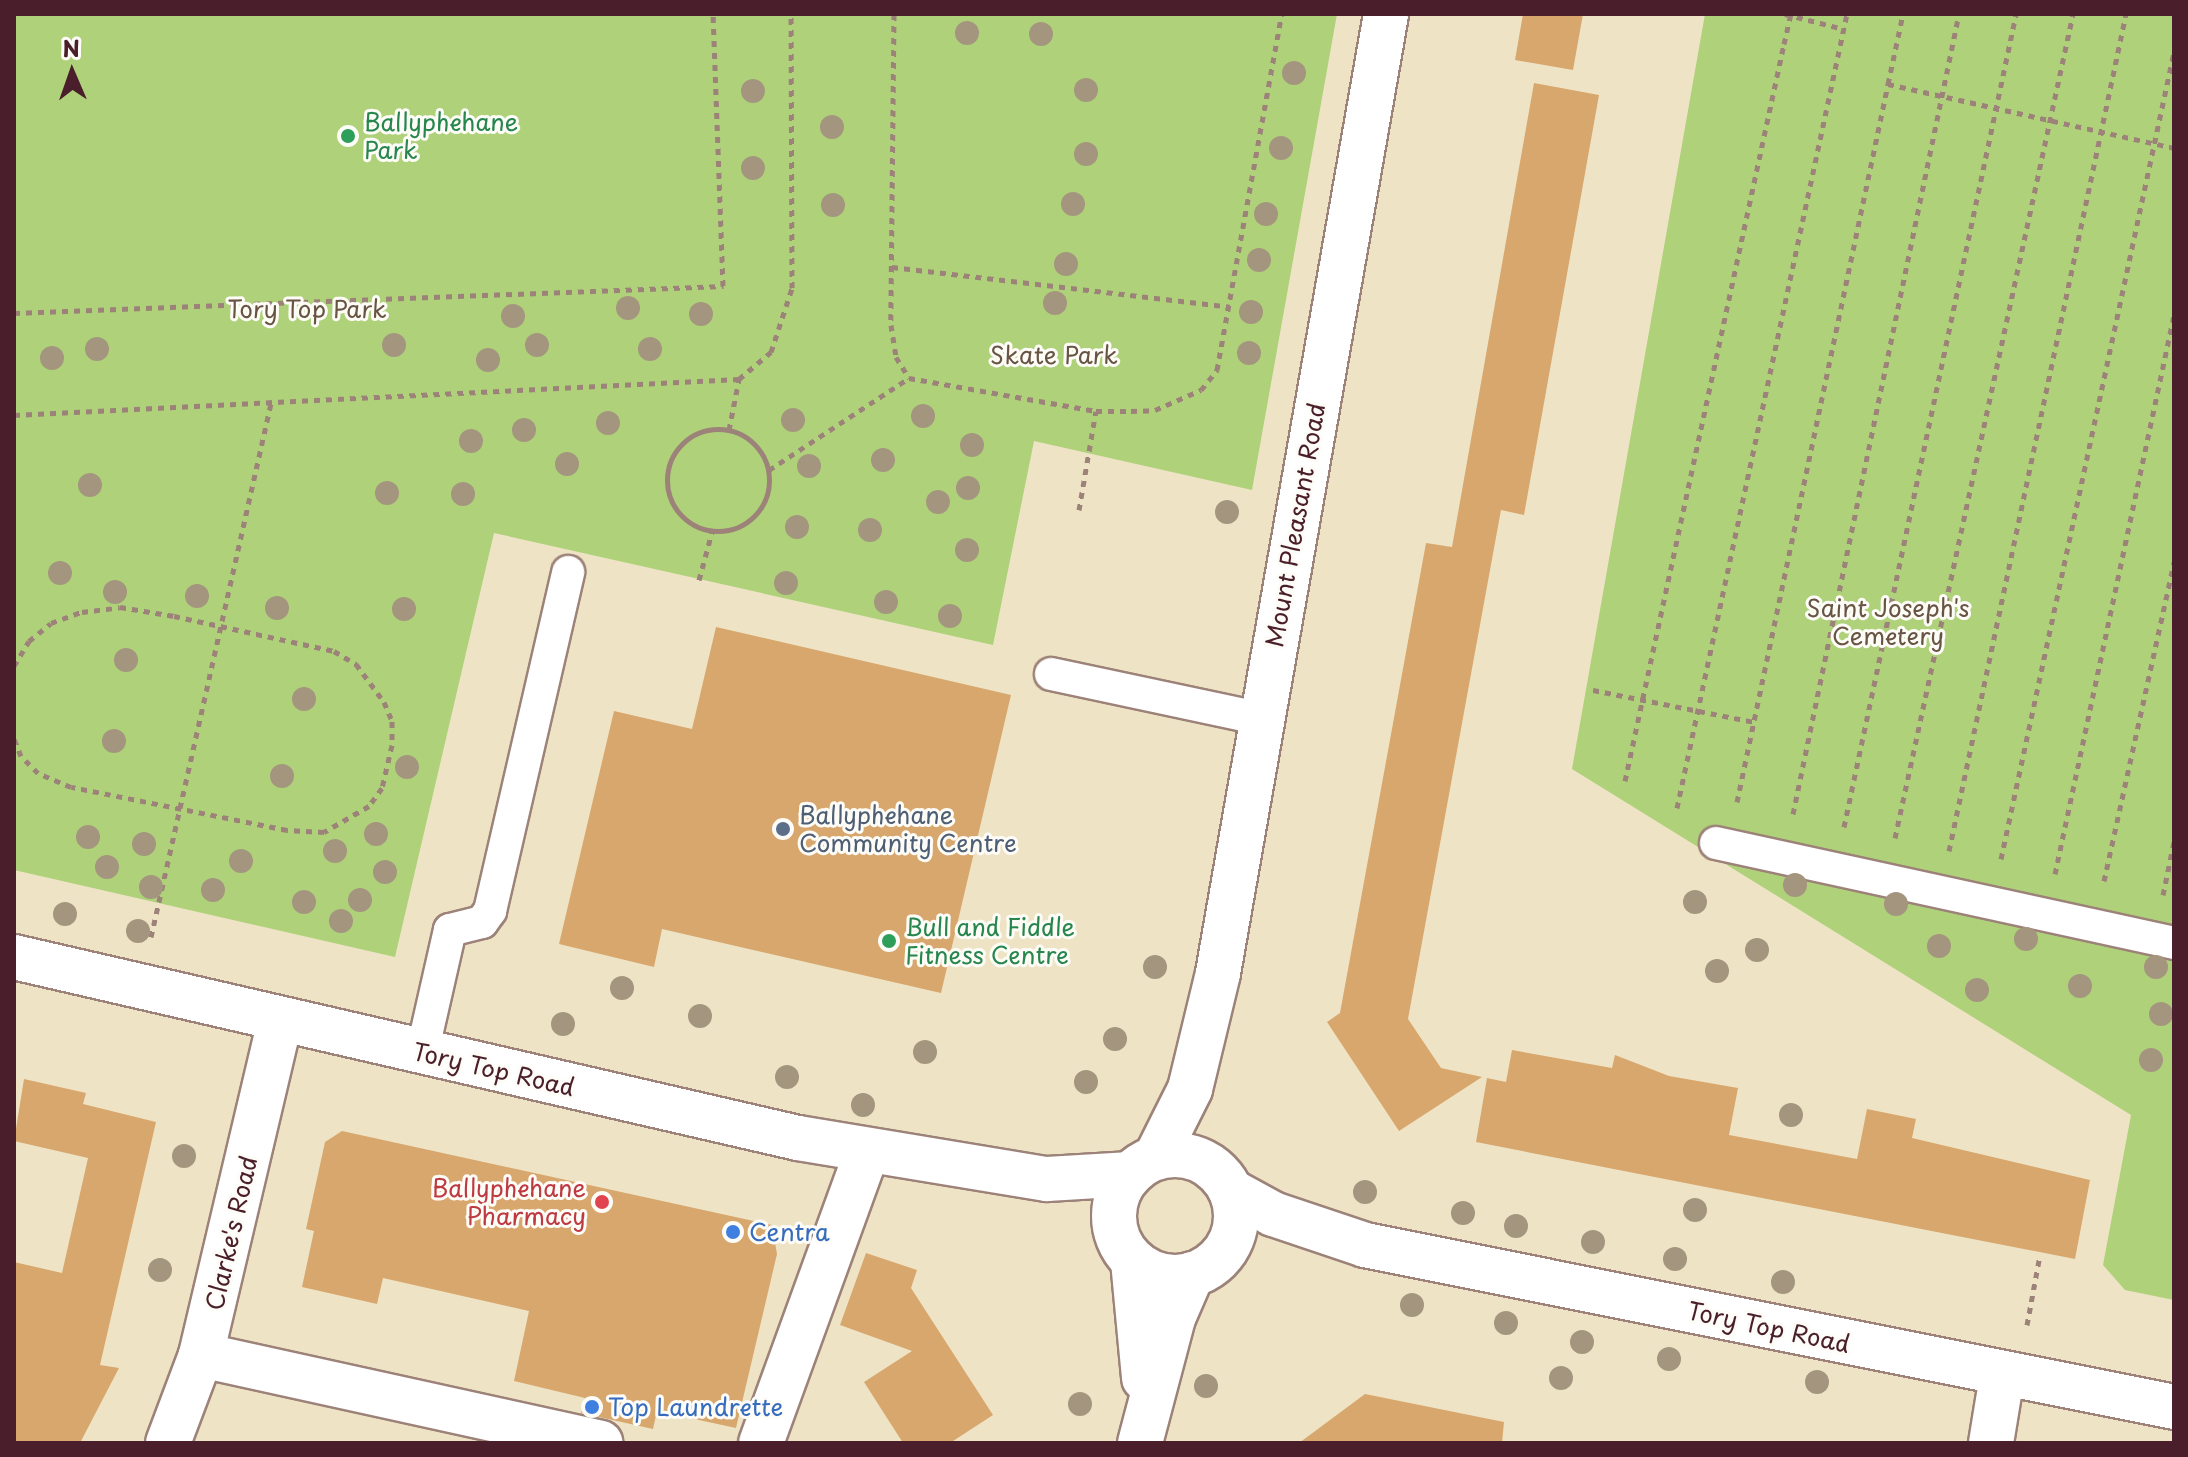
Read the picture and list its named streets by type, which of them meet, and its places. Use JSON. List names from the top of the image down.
{
  "streets": {
    "street": ["Mount Pleasant Road", "Tory Top Road", "Clarke's Road"]
  },
  "crossings": [
    ["Tory Top Road", "Clarke's Road"]
  ],
  "parks": ["Tory Top Park", "Skate Park", "Saint Joseph's Cemetery"],
  "places": [
    "Ballyphehane Park",
    "Ballyphehane Community Centre",
    "Bull and Fiddle Fitness Centre",
    "Ballyphehane Pharmacy",
    "Centra",
    "Top Laundrette"
  ],
  "north": "top"
}
